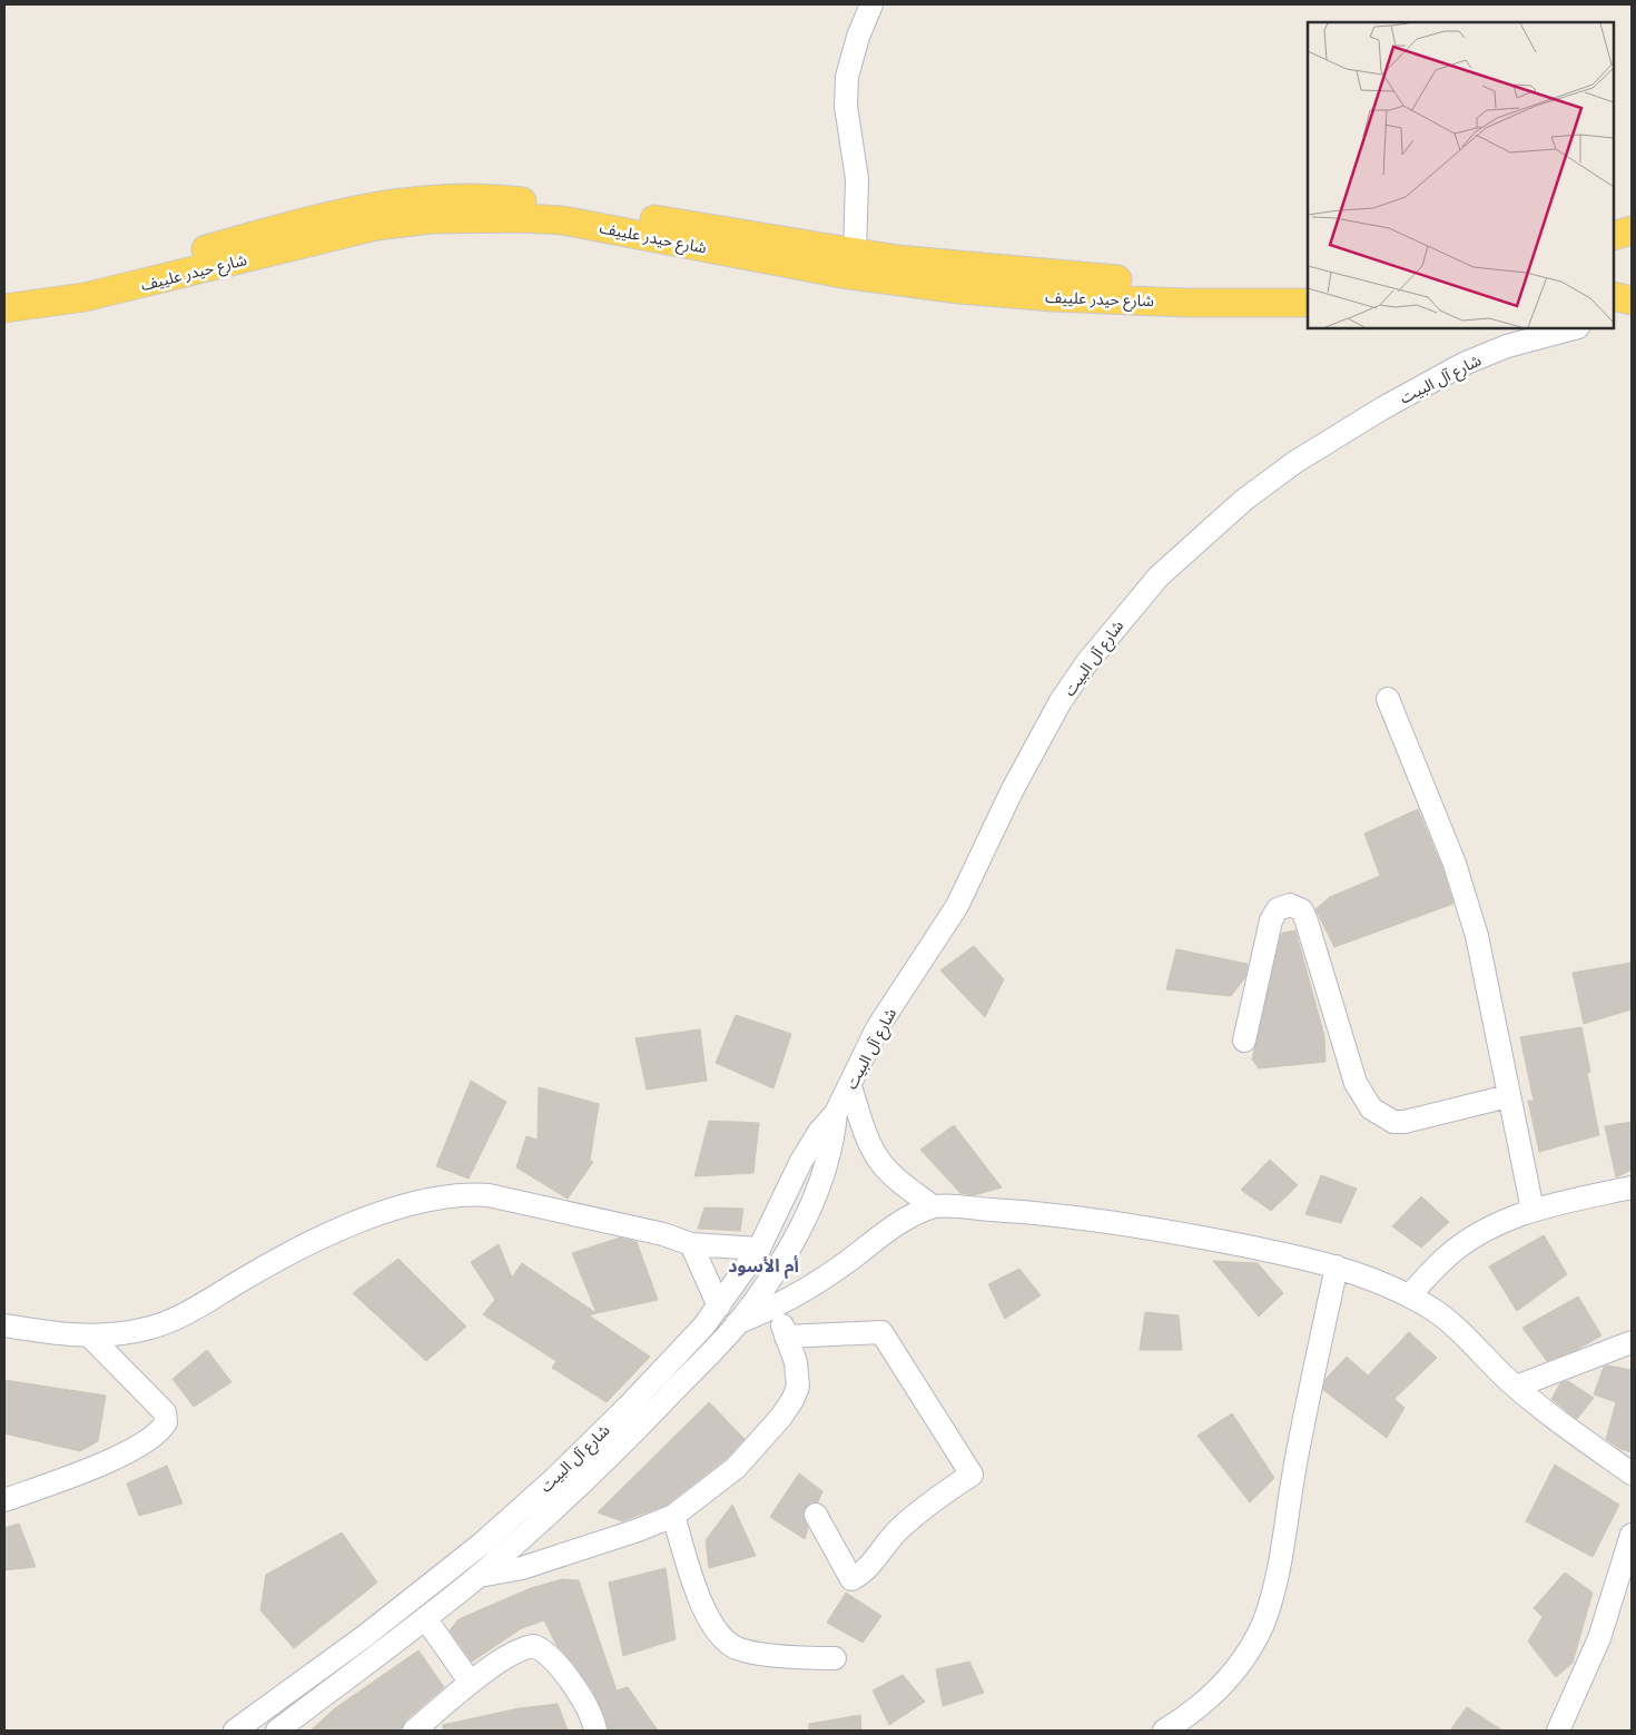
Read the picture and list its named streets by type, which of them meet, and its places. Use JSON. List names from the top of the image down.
{
  "streets": {
    "main road": ["شارع حيدر علييف"],
    "street": ["شارع آل البيت"]
  },
  "districts": ["أم الأسود"]
}
